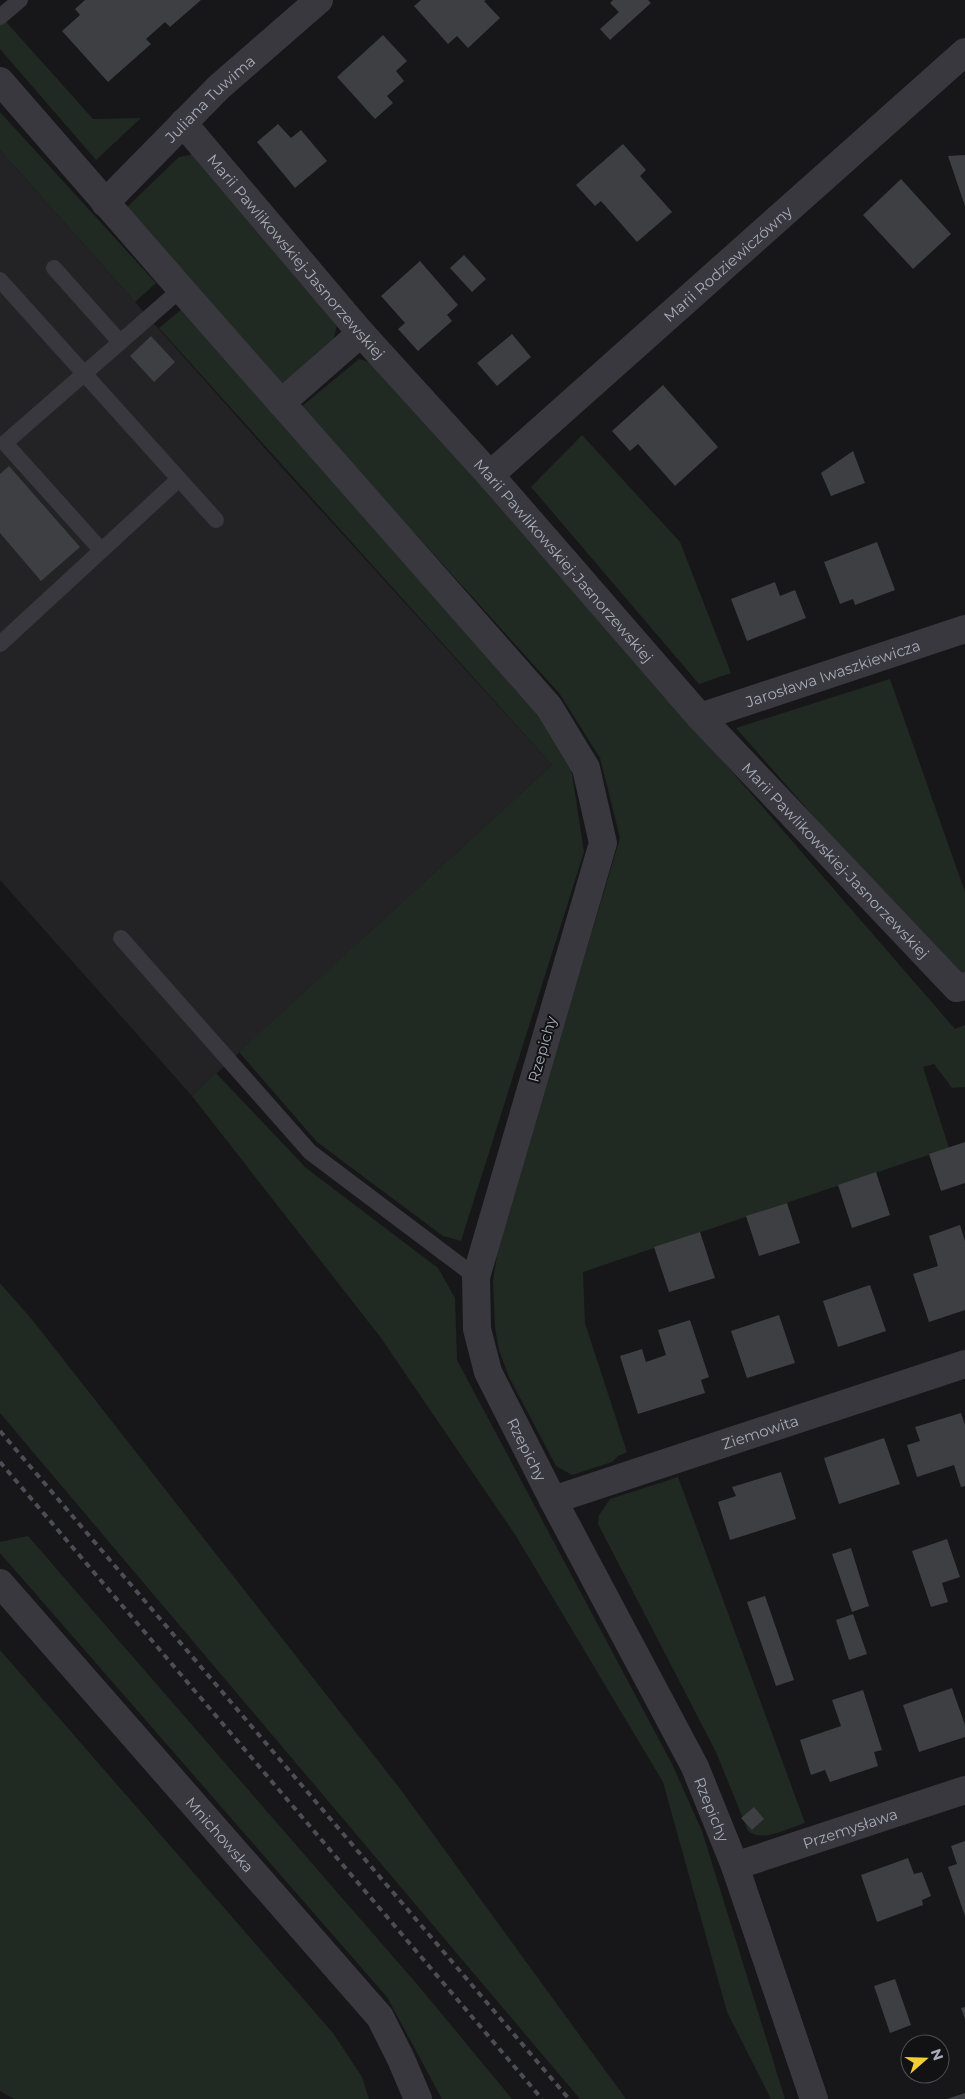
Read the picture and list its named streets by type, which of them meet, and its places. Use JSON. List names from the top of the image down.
{
  "streets": {
    "street": [
      "Juliana Tuwima",
      "Marii Pawlikowskiej-Jasnorzewskiej",
      "Marii Rodziewiczówny",
      "Jarosława Iwaszkiewicza",
      "Rzepichy",
      "Ziemowita",
      "Przemysława",
      "Mnichowska"
    ]
  },
  "crossings": [
    ["Juliana Tuwima", "Marii Pawlikowskiej-Jasnorzewskiej"],
    ["Marii Pawlikowskiej-Jasnorzewskiej", "Marii Rodziewiczówny"],
    ["Marii Pawlikowskiej-Jasnorzewskiej", "Jarosława Iwaszkiewicza"],
    ["Rzepichy", "Ziemowita"],
    ["Rzepichy", "Przemysława"]
  ],
  "north": "right"
}
